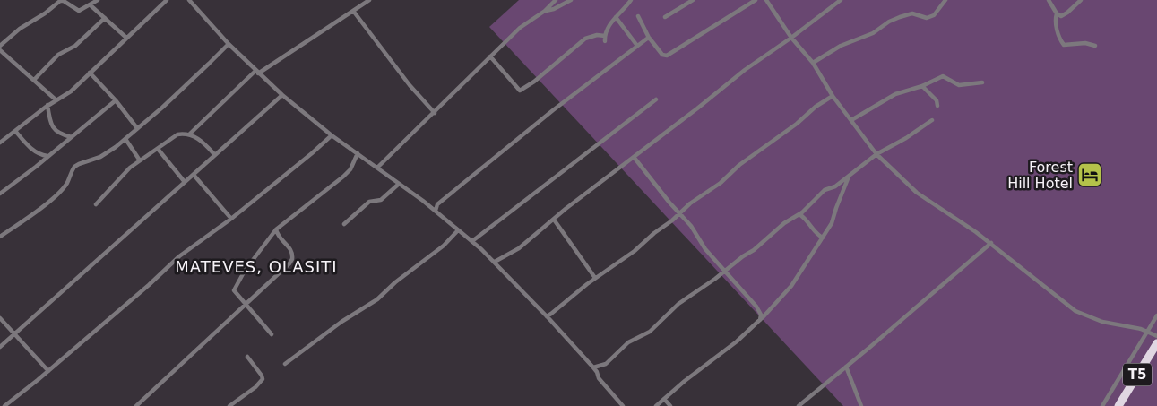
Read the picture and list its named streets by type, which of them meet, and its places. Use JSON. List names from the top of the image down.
{
  "streets": {
    "highway": ["T5"]
  },
  "districts": ["MATEVES, OLASITI"],
  "places": {
    "hotel": ["Forest Hill Hotel"]
  }
}
